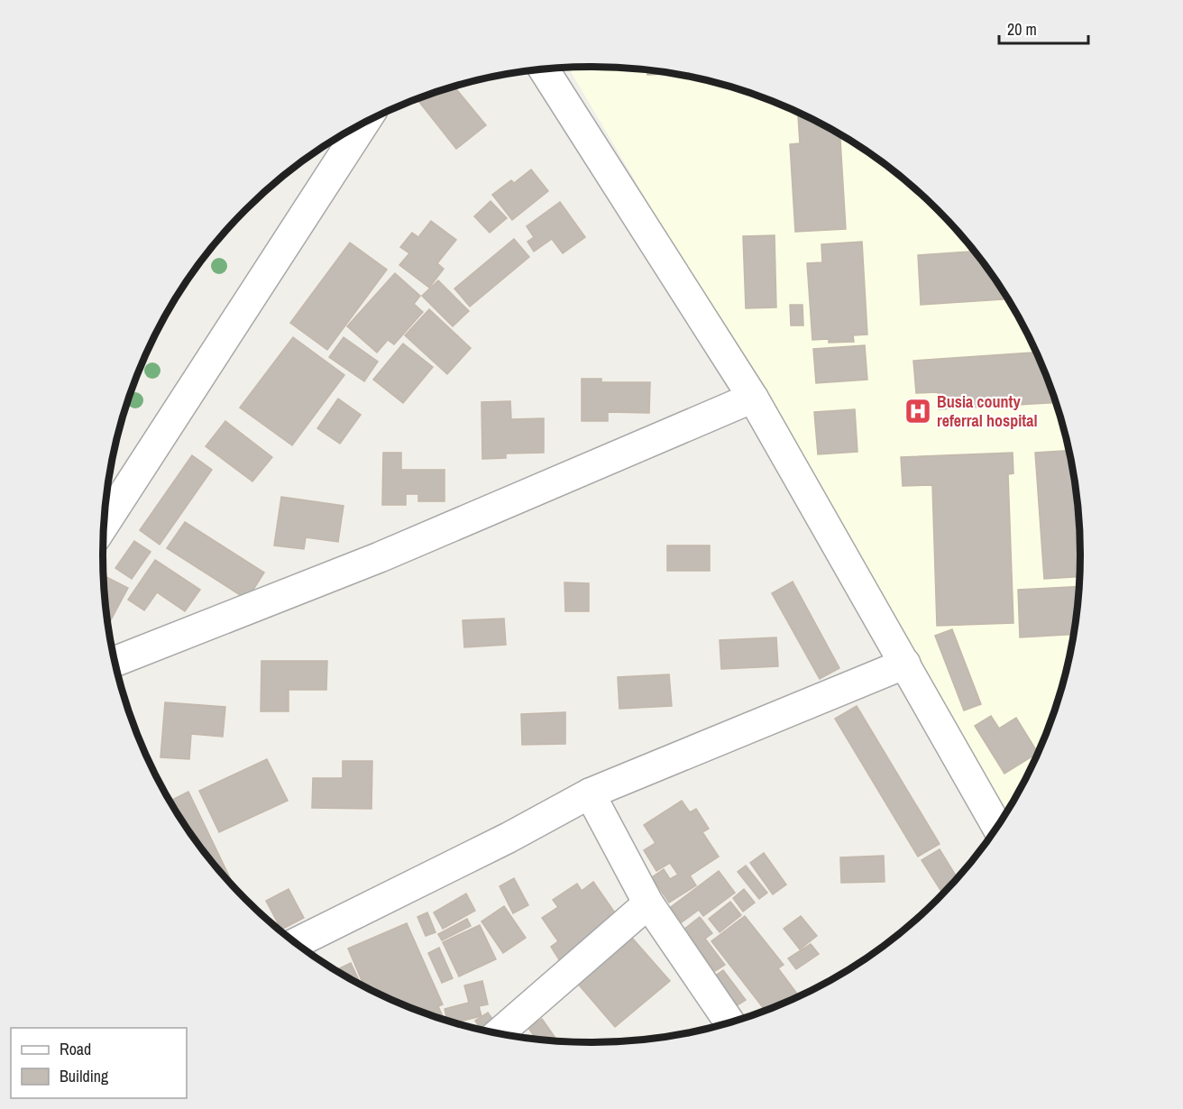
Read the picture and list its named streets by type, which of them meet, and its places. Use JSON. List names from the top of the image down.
{
  "places": {
    "hospital": ["Busia county referral hospital"]
  },
  "legend": ["Road", "Building"],
  "scale_bar": "20 m"
}
